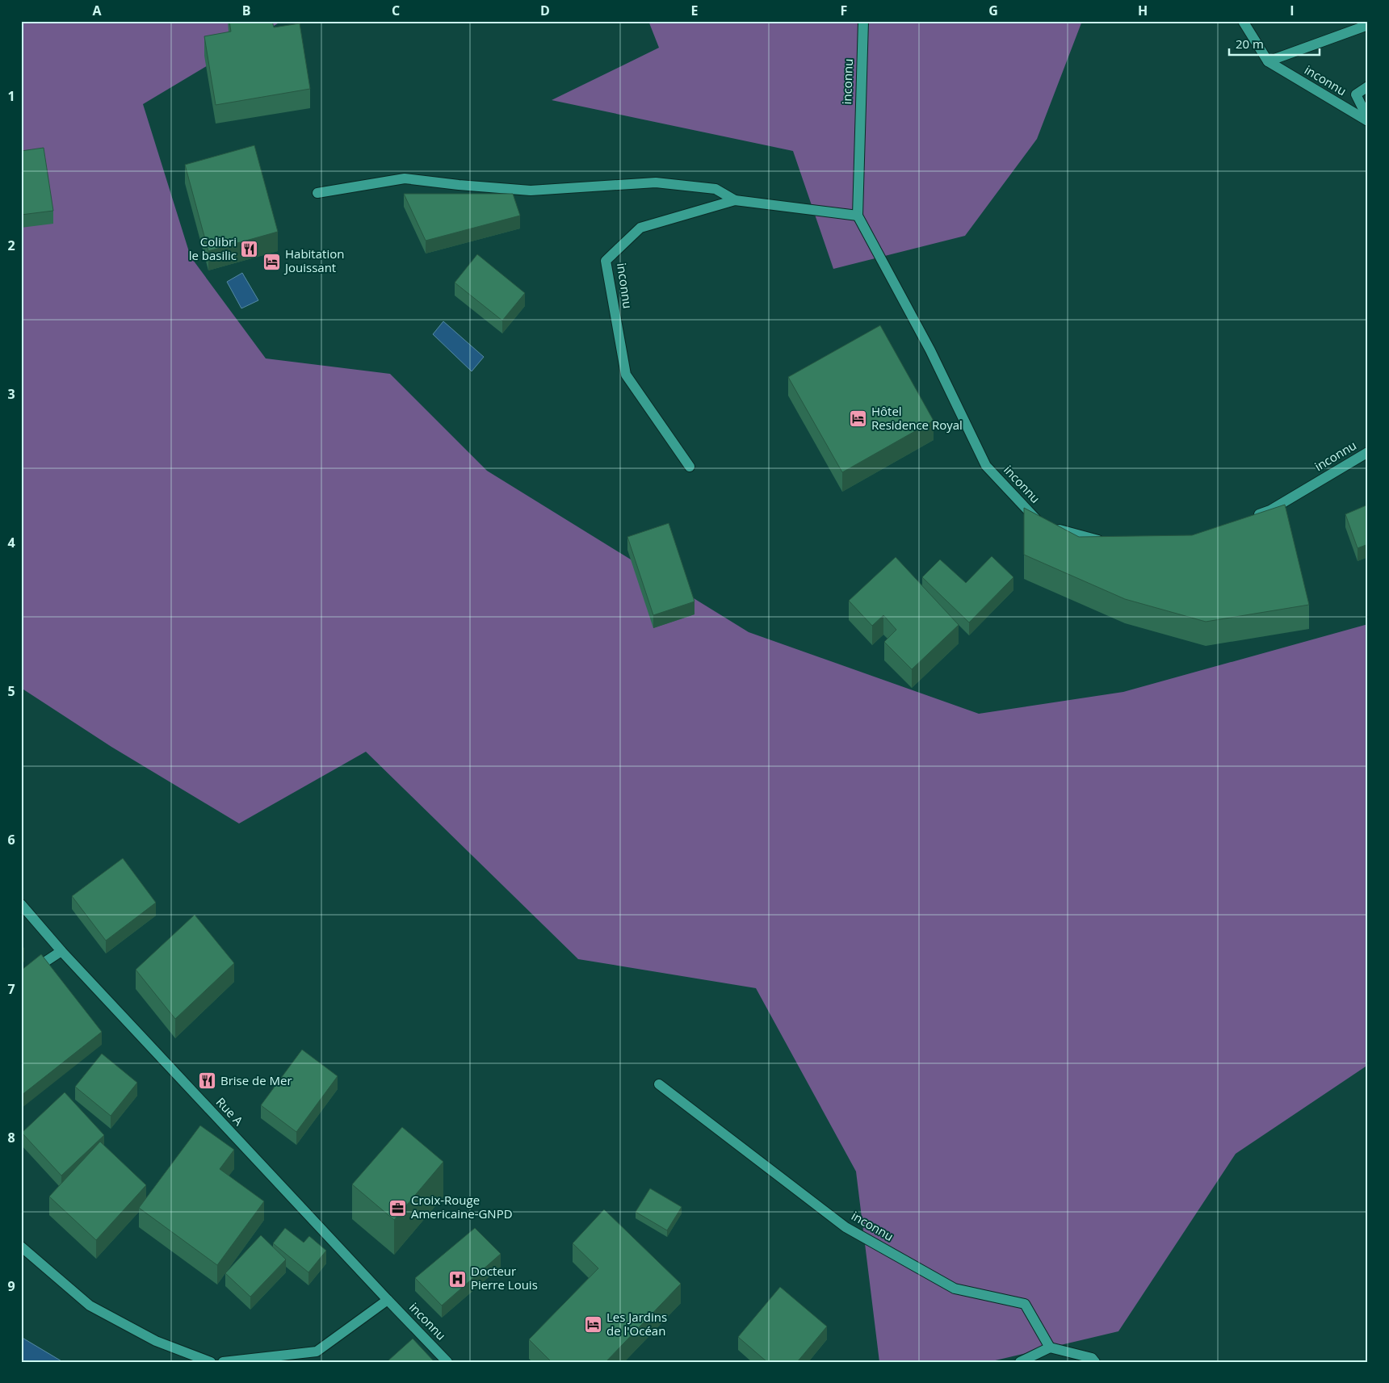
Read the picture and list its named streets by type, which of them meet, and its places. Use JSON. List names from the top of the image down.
{
  "streets": {
    "street": ["inconnu", "Rue A"]
  },
  "crossings": [
    ["inconnu", "Rue A"]
  ],
  "places": {
    "restaurant": ["Colibri le basilic", "Brise de Mer"],
    "hotel": ["Habitation Jouissant", "Hôtel Residence Royal", "Les Jardins de l'Océan"],
    "office": ["Croix-Rouge Americaine-GNPD"],
    "hospital": ["Docteur Pierre Louis"]
  },
  "scale_bar": "20 m",
  "grid": {
    "columns": [
      "A",
      "B",
      "C",
      "D",
      "E",
      "F",
      "G",
      "H",
      "I"
    ],
    "rows": [
      "1",
      "2",
      "3",
      "4",
      "5",
      "6",
      "7",
      "8",
      "9"
    ]
  }
}
